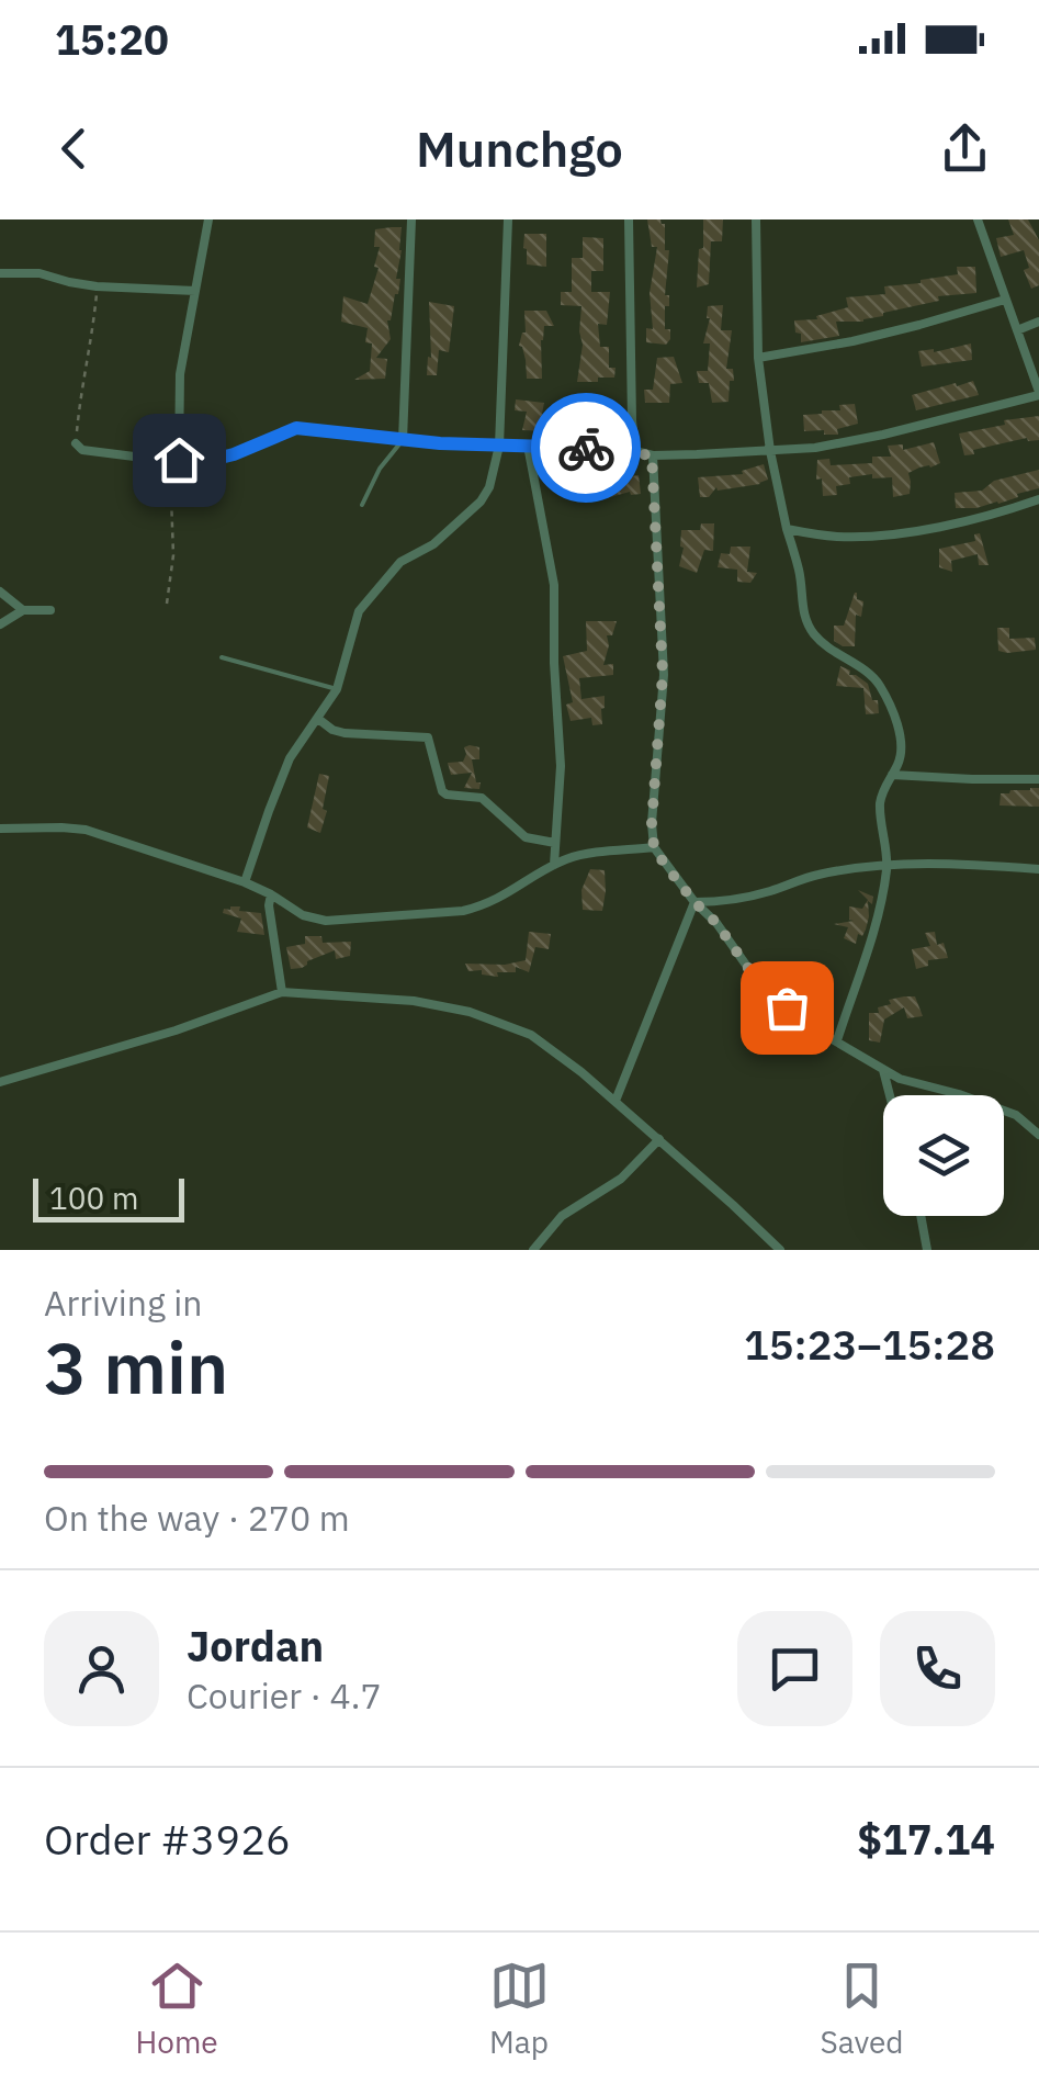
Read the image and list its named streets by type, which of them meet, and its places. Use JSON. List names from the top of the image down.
{
  "scale_bar": "100 m",
  "page": {
    "status": "15:20",
    "header": "Munchgo",
    "scale": "100 m",
    "heading": ["3 min", "Arriving in", "15:23–15:28"],
    "panel": [
      "Jordan",
      "Courier · 4.7",
      "Order #3926",
      "$17.14"
    ],
    "bar": "On the way · 270 m",
    "tabs": ["Home", "Map", "Saved"]
  }
}
